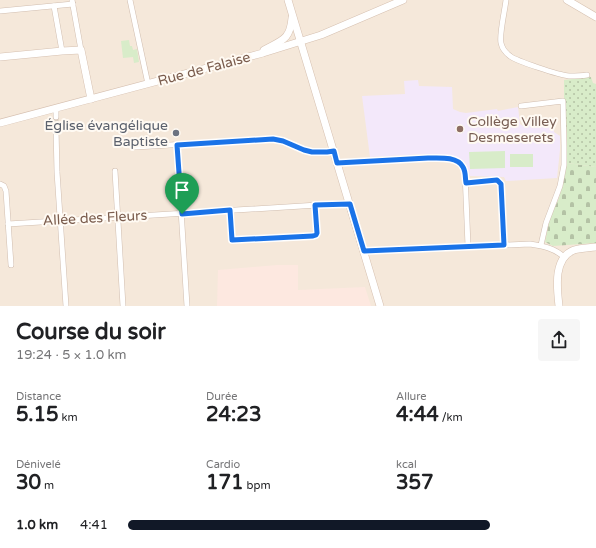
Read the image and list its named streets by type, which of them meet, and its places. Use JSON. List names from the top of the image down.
{
  "streets": {
    "main road": ["Rue de Falaise"],
    "street": ["Allée des Fleurs"]
  },
  "places": ["Collège Villey Desmeserets", "Église évangélique Baptiste"],
  "page": {
    "heading": ["Course du soir", "19:24 · 5 × 1.0 km"],
    "stats": [
      ["Distance", "5.15 km"],
      ["Durée", "24:23"],
      ["Allure", "4:44 /km"],
      ["Dénivelé", "30 m"],
      ["Cardio", "171 bpm"],
      ["kcal", "357"]
    ],
    "list": [
      {
        "name": "1.0 km",
        "note": "4:41"
      }
    ]
  }
}
